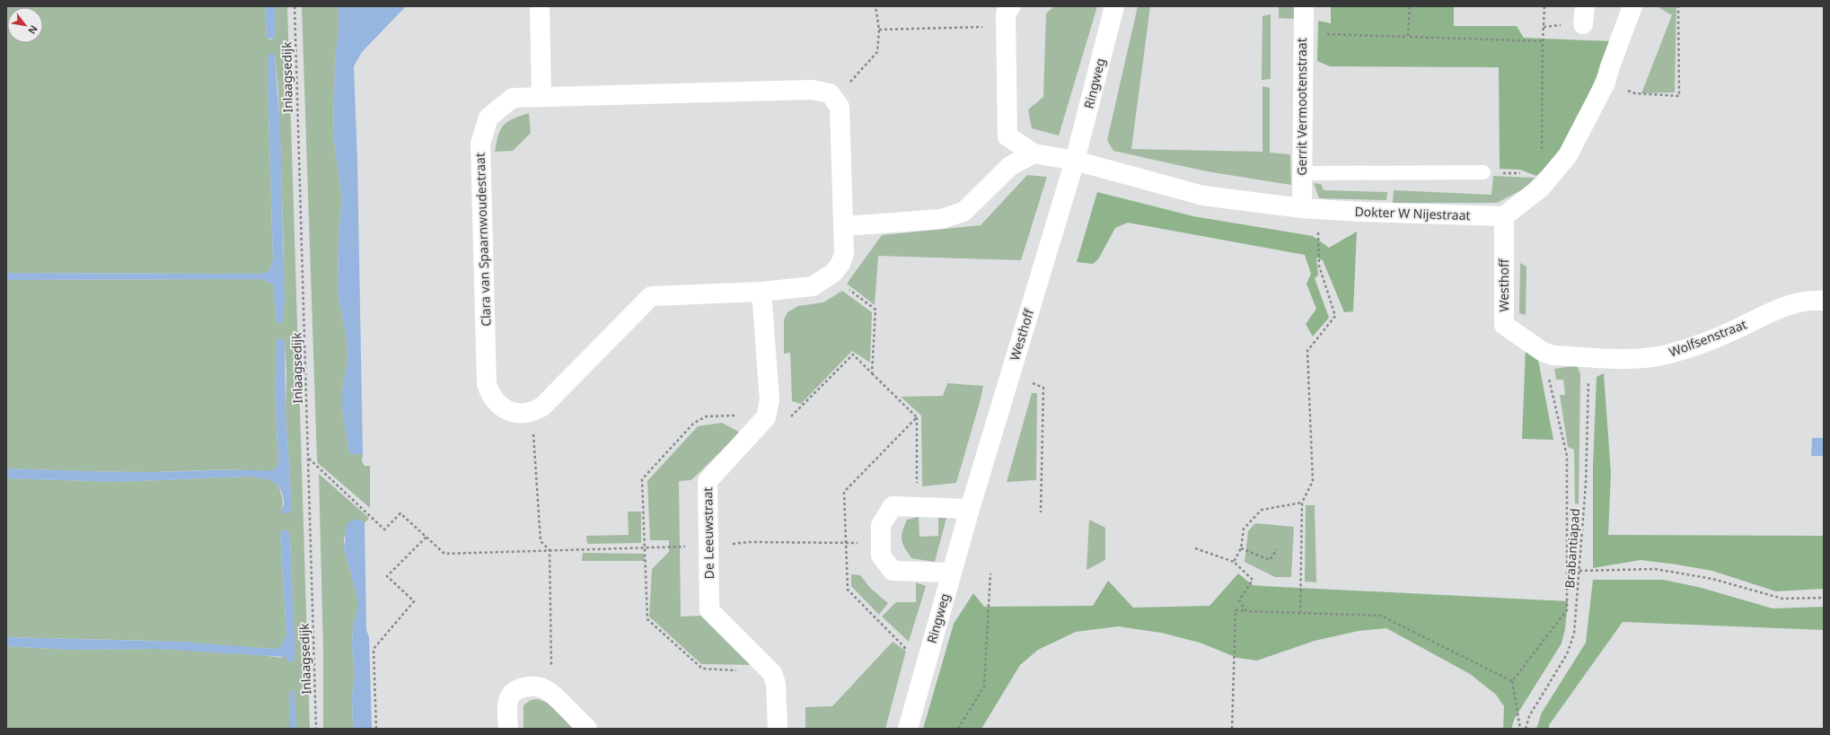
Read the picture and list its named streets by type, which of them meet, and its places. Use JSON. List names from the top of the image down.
{
  "streets": {
    "street": [
      "Ringweg",
      "Gerrit Vermootenstraat",
      "Dokter W Nijestraat",
      "Clara van Spaarnwoudestraat",
      "Westhoff",
      "Wolfsenstraat",
      "De Leeuwstraat"
    ],
    "path": ["Inlaagsedijk", "Brabantiapad"]
  },
  "crossings": [
    ["Ringweg", "Dokter W Nijestraat"],
    ["Ringweg", "Westhoff"],
    ["Gerrit Vermootenstraat", "Dokter W Nijestraat"],
    ["Dokter W Nijestraat", "Westhoff"],
    ["Westhoff", "Wolfsenstraat"],
    ["Westhoff", "Brabantiapad"],
    ["Wolfsenstraat", "Brabantiapad"]
  ],
  "north": "bottom right"
}
